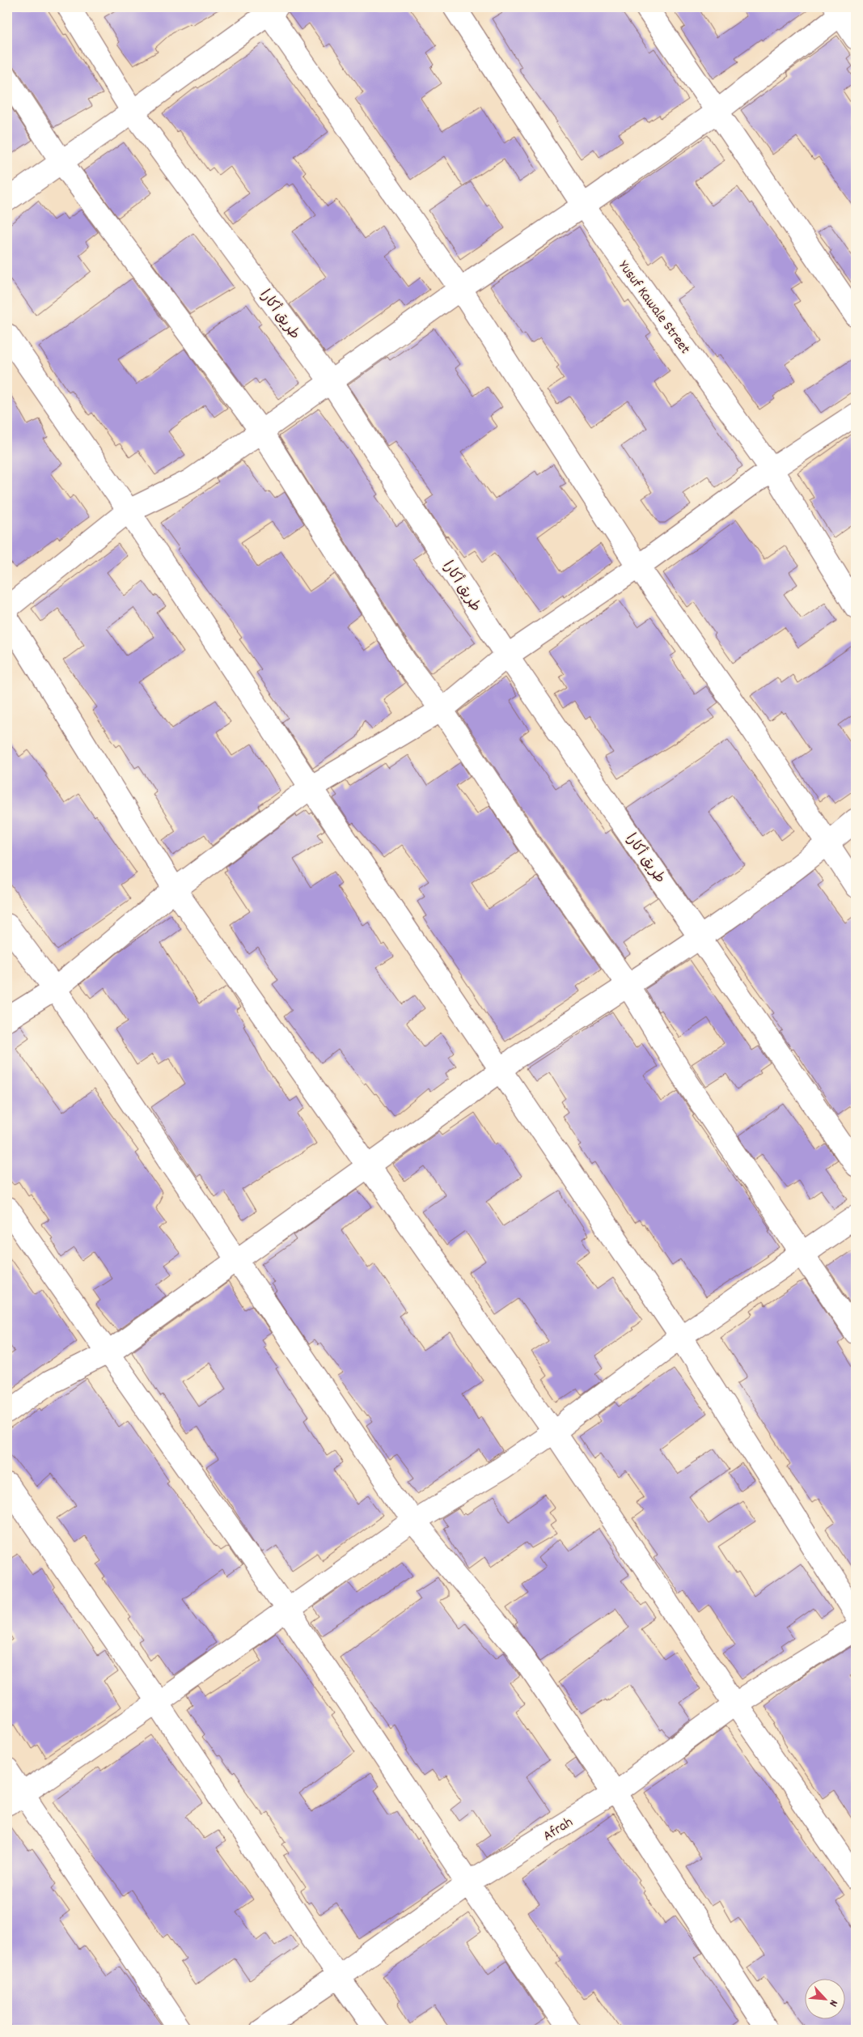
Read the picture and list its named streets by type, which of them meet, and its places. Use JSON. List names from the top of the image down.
{
  "streets": {
    "street": ["Yusuf Kawale Street", "طريق أكارا", "Afrah"]
  },
  "north": "bottom right"
}
